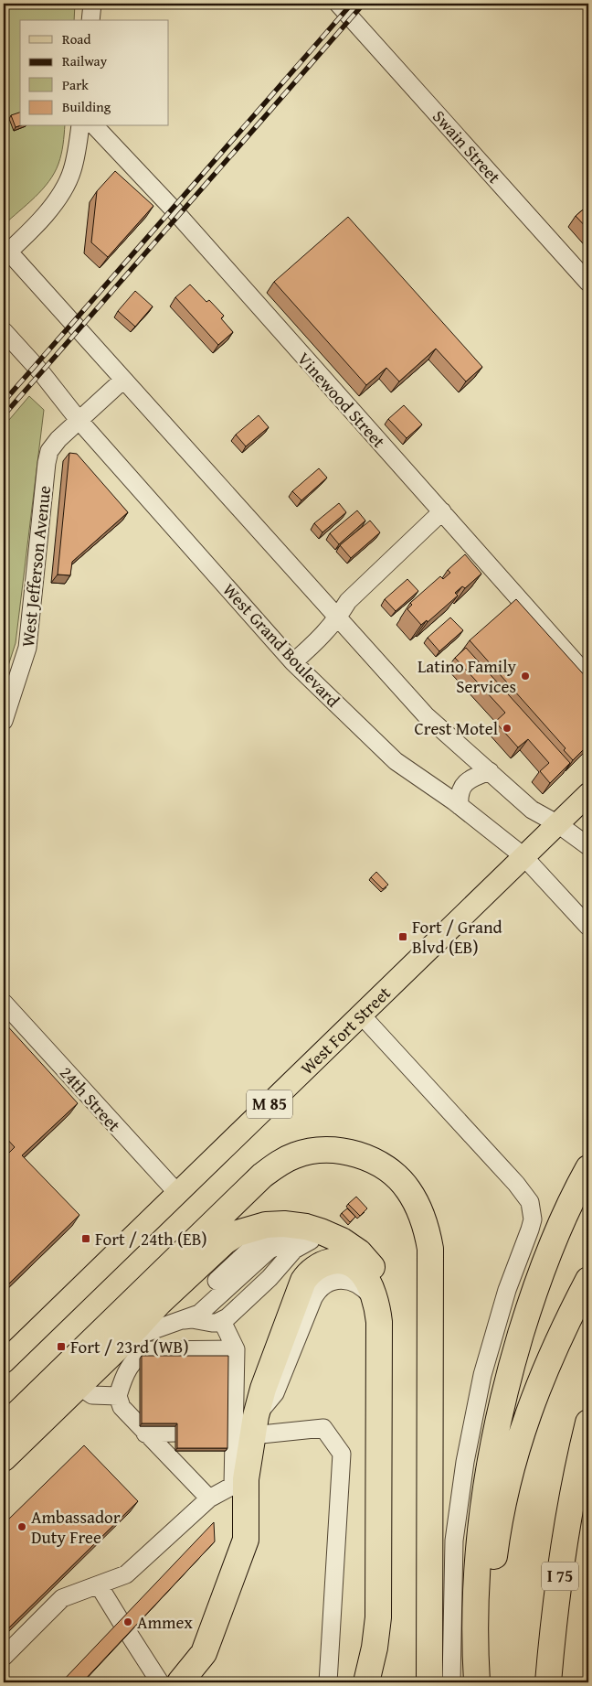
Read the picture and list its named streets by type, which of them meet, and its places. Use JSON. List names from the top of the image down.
{
  "streets": {
    "highway": ["I 75"],
    "main road": ["West Fort Street", "M 85"],
    "street": [
      "Swain Street",
      "Vinewood Street",
      "West Jefferson Avenue",
      "West Grand Boulevard",
      "24th Street"
    ]
  },
  "crossings": [
    ["West Jefferson Avenue", "West Grand Boulevard"],
    ["West Grand Boulevard", "West Fort Street"],
    ["West Fort Street", "24th Street"]
  ],
  "places": {
    "other": [
      "Latino Family Services",
      "Crest Motel",
      "Ambassador Duty Free",
      "Ammex"
    ],
    "transit": ["Fort / Grand Blvd (EB)", "Fort / 24th (EB)", "Fort / 23rd (WB)"]
  },
  "legend": [
    "Road",
    "Railway",
    "Park",
    "Building"
  ]
}
